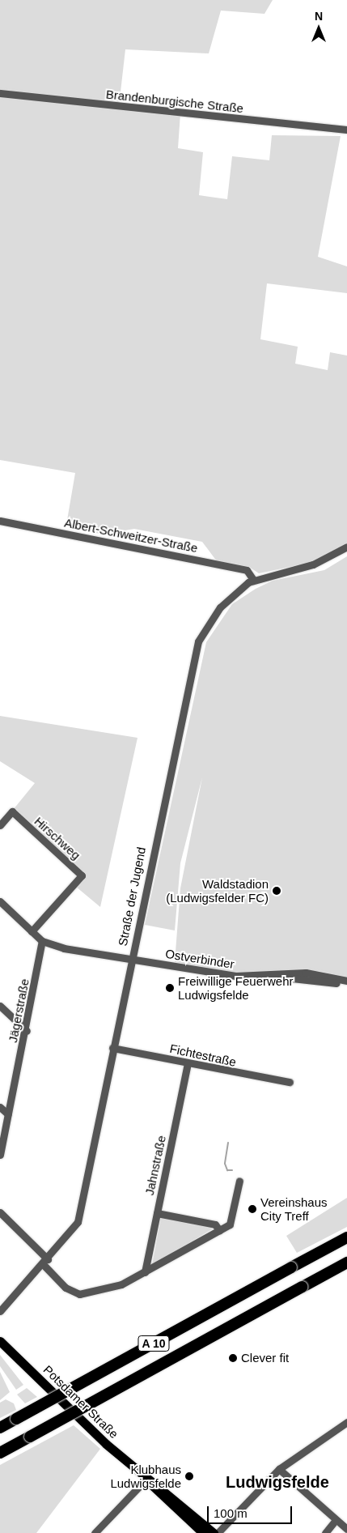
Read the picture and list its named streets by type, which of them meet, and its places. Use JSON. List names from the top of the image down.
{
  "streets": {
    "highway": ["A 10"],
    "main road": ["Potsdamer Straße"],
    "street": [
      "Brandenburgische Straße",
      "Albert-Schweitzer-Straße",
      "Hirschweg",
      "Straße der Jugend",
      "Ostverbinder",
      "Jägerstraße",
      "Fichtestraße",
      "Jahnstraße"
    ]
  },
  "crossings": [
    ["Albert-Schweitzer-Straße", "Straße der Jugend"],
    ["Straße der Jugend", "Ostverbinder"],
    ["Straße der Jugend", "Fichtestraße"],
    ["Fichtestraße", "Jahnstraße"]
  ],
  "districts": ["Ludwigsfelde"],
  "places": [
    "Waldstadion (Ludwigsfelder FC)",
    "Freiwillige Feuerwehr Ludwigsfelde",
    "Vereinshaus City Treff",
    "Clever fit",
    "Klubhaus Ludwigsfelde"
  ],
  "scale_bar": "100 m",
  "north": "top"
}
